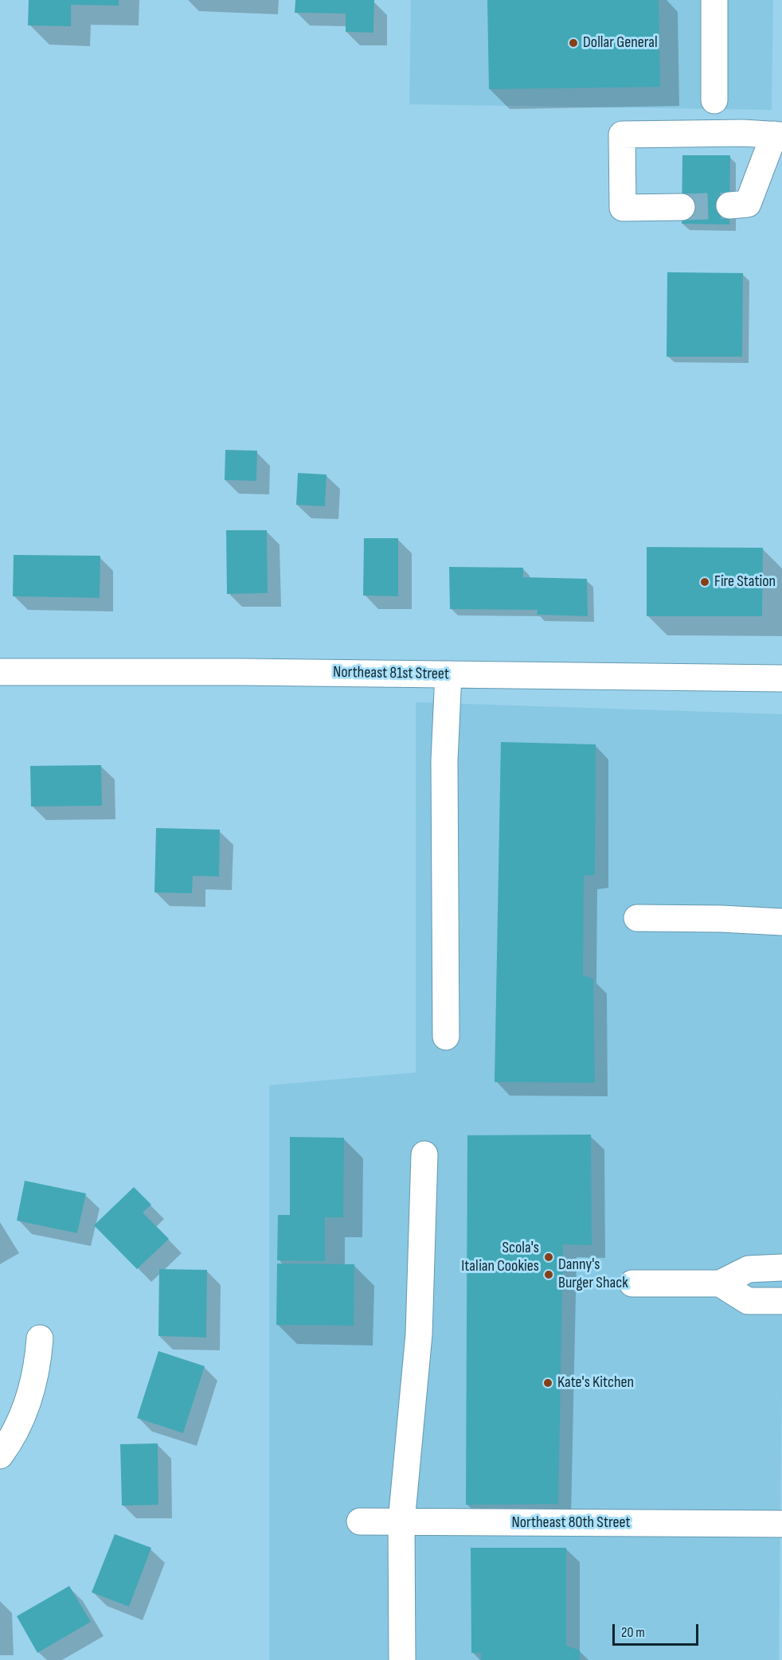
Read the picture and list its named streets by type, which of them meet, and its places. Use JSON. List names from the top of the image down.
{
  "streets": {
    "street": ["Northeast 81st Street", "Northeast 80th Street"]
  },
  "places": [
    "Dollar General",
    "Fire Station",
    "Scola's Italian Cookies",
    "Danny's Burger Shack",
    "Kate's Kitchen"
  ],
  "scale_bar": "20 m"
}
